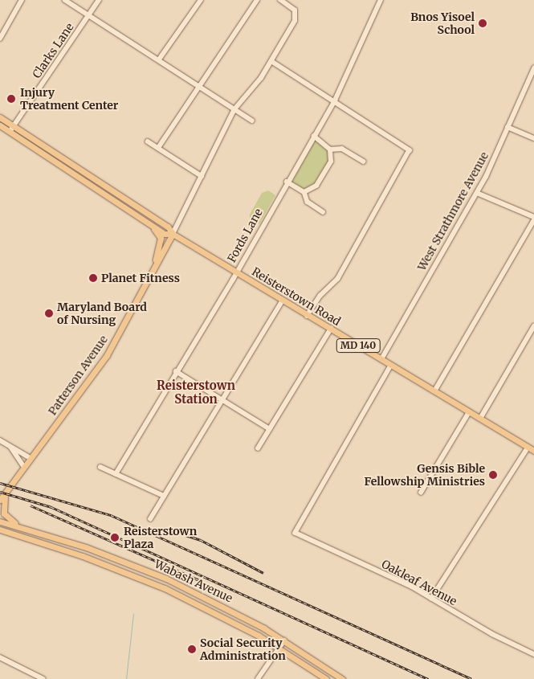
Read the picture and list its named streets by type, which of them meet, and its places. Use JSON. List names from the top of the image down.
{
  "streets": {
    "main road": [
      "Reisterstown Road",
      "MD 140",
      "Patterson Avenue",
      "Wabash Avenue"
    ],
    "street": [
      "Clarks Lane",
      "West Strathmore Avenue",
      "Fords Lane",
      "Oakleaf Avenue"
    ]
  },
  "crossings": [
    ["Clarks Lane", "Reisterstown Road"],
    ["West Strathmore Avenue", "Reisterstown Road"],
    ["Fords Lane", "Reisterstown Road"],
    ["Reisterstown Road", "Patterson Avenue"],
    ["Reisterstown Road", "Oakleaf Avenue"]
  ],
  "districts": ["Reisterstown Station"],
  "places": [
    "Bnos Yisoel School",
    "Injury Treatment Center",
    "Planet Fitness",
    "Maryland Board of Nursing",
    "Gensis Bible Fellowship Ministries",
    "Reisterstown Plaza",
    "Social Security Administration"
  ]
}
